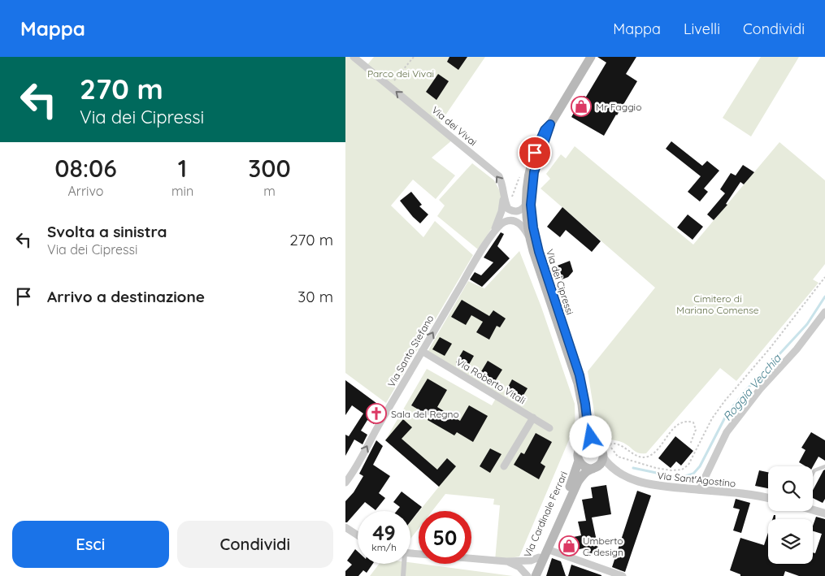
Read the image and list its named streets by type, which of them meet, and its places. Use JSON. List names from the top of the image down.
{
  "streets": {
    "main road": ["Via dei Cipressi", "Via Cardinale Ferrari"],
    "street": [
      "Via dei Vivai",
      "Via Santo Stefano",
      "Via Roberto Vitali",
      "Via Sant'Agostino"
    ]
  },
  "crossings": [
    ["Via dei Vivai", "Via dei Cipressi"],
    ["Via dei Vivai", "Via Santo Stefano"],
    ["Via dei Cipressi", "Via Santo Stefano"],
    ["Via dei Cipressi", "Via Cardinale Ferrari"],
    ["Via Santo Stefano", "Via Roberto Vitali"]
  ],
  "one_way": ["Via dei Vivai", "Via Santo Stefano"],
  "water": ["Roggia Vecchia"],
  "parks": ["Parco dei Vivai", "Cimitero di Mariano Comense"],
  "places": {
    "shop": ["Mr Faggio", "Umberto C. design"],
    "church": ["Sala del Regno"]
  },
  "page": {
    "header": "Mappa",
    "nav": ["Mappa", "Livelli", "Condividi"],
    "turn": ["270 m", "Via dei Cipressi"],
    "eta": [
      "08:06",
      "Arrivo",
      "1",
      "min",
      "300",
      "m"
    ],
    "list": [
      {
        "name": "Svolta a sinistra",
        "note": "Via dei Cipressi",
        "value": "270 m"
      },
      {
        "name": "Arrivo a destinazione",
        "value": "30 m"
      }
    ],
    "speed": "49 km/h",
    "limit": "50",
    "buttons": ["Esci", "Condividi"]
  }
}
